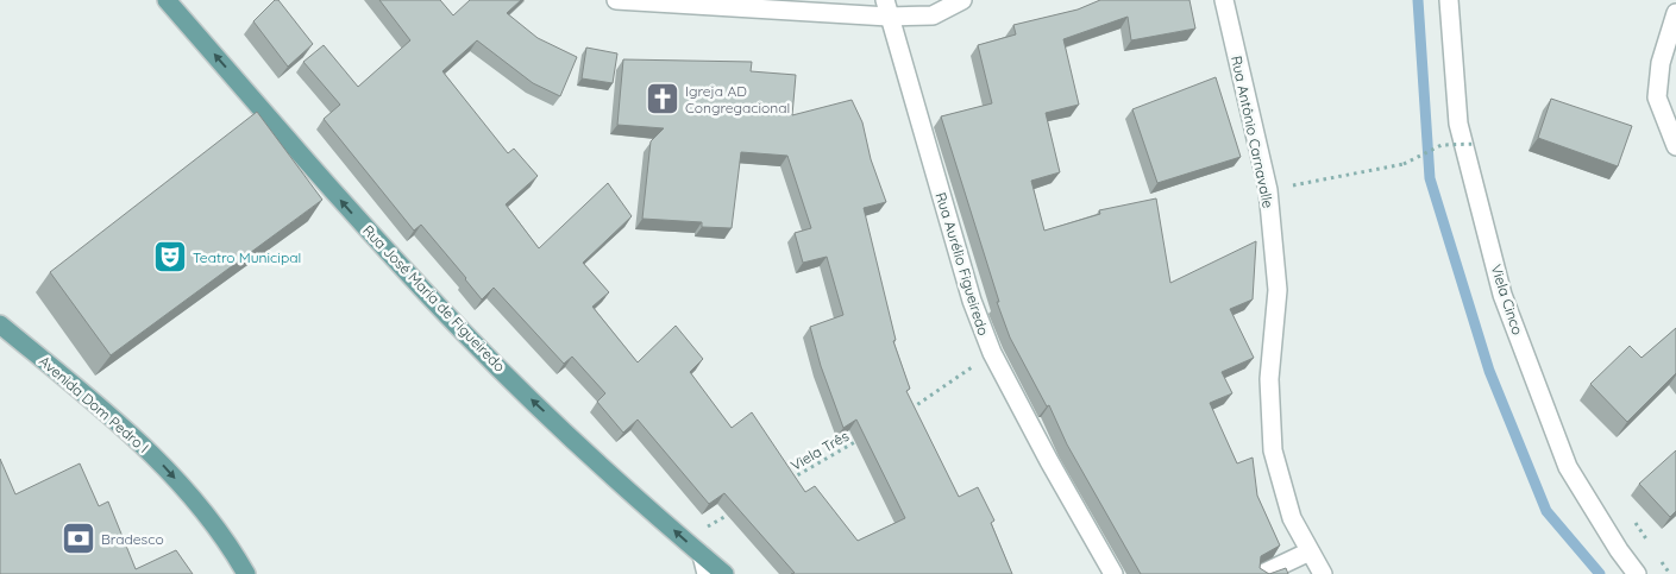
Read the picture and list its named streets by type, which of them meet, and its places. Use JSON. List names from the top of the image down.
{
  "streets": {
    "main road": ["Rua José Maria de Figueiredo", "Avenida Dom Pedro I"],
    "street": ["Rua Antônio Carnavalle", "Rua Aurélio Figueiredo", "Viela Cinco"],
    "path": ["Viela Três"]
  },
  "one_way": ["Rua José Maria de Figueiredo", "Avenida Dom Pedro I"],
  "places": {
    "church": ["Igreja AD Congregacional"],
    "theatre": ["Teatro Municipal"],
    "bank": ["Bradesco"]
  }
}
